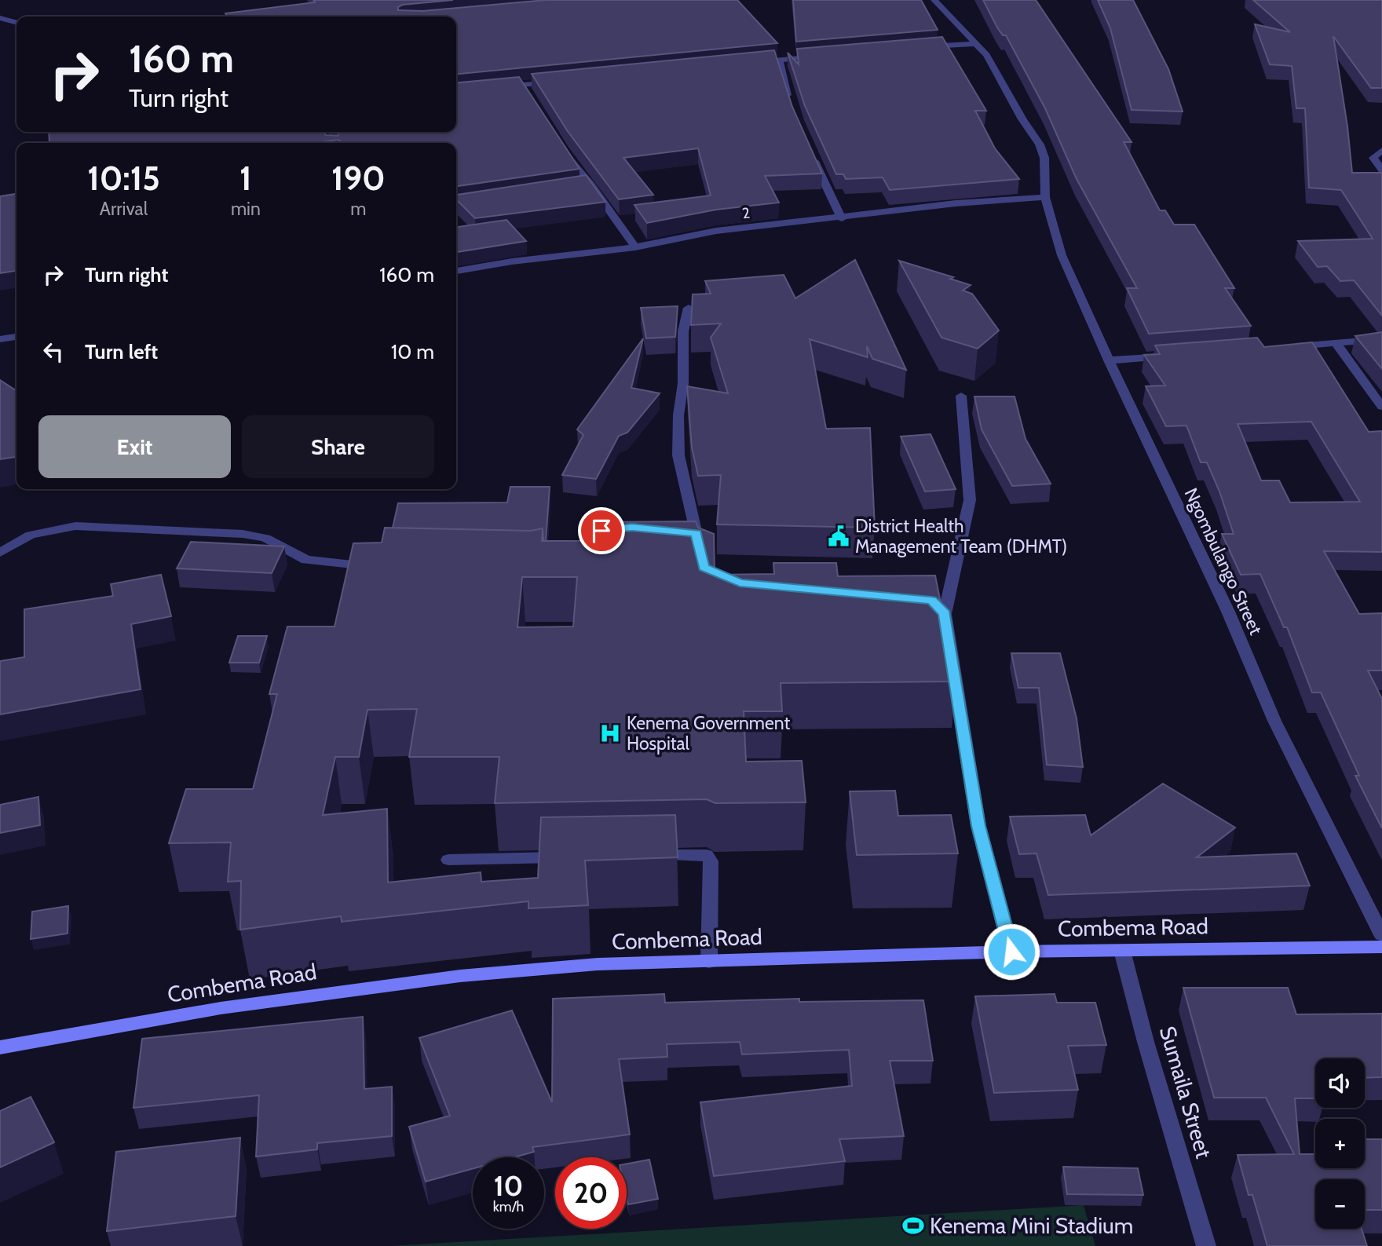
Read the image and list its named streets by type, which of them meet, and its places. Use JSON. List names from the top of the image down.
{
  "streets": {
    "street": [
      "2",
      "Ngombulango Street",
      "Combema Road",
      "Sumaila Street"
    ]
  },
  "crossings": [
    ["2", "Ngombulango Street"],
    ["Combema Road", "Sumaila Street"]
  ],
  "places": {
    "public building": ["District Health Management Team (DHMT)"],
    "hospital": ["Kenema Government Hospital"],
    "sports": ["Kenema Mini Stadium"]
  },
  "page": {
    "turn": ["160 m", "Turn right"],
    "eta": [
      "10:15",
      "Arrival",
      "1",
      "min",
      "190",
      "m"
    ],
    "list": [
      {
        "name": "Turn right",
        "value": "160 m"
      },
      {
        "name": "Turn left",
        "value": "10 m"
      }
    ],
    "buttons": ["Exit", "Share"],
    "map_buttons": ["+", "−"],
    "speed": "10 km/h",
    "limit": "20"
  }
}
